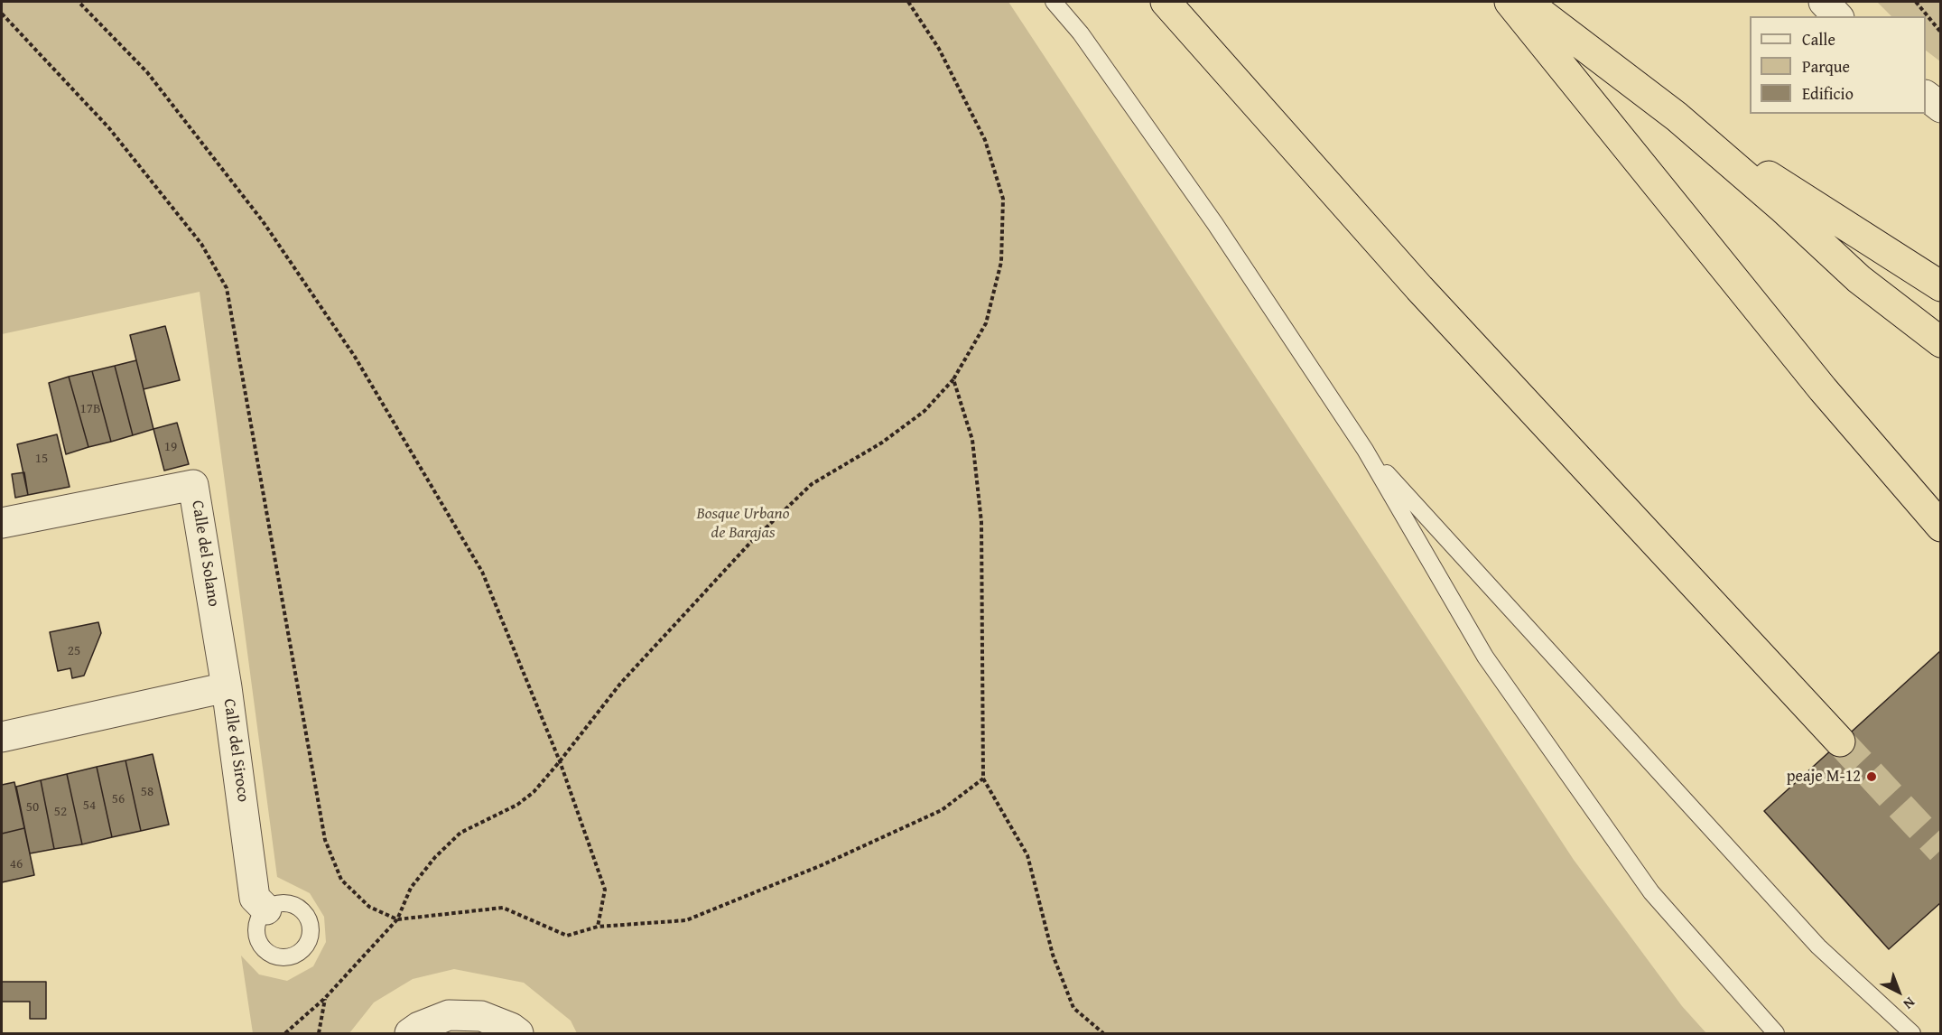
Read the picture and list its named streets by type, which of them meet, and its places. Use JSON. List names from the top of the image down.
{
  "streets": {
    "street": ["Calle del Solano", "Calle del Siroco"]
  },
  "crossings": [
    ["Calle del Solano", "Calle del Siroco"]
  ],
  "parks": ["Bosque Urbano de Barajas"],
  "places": ["peaje M-12"],
  "house_numbers": [
    "17B",
    "19",
    "15",
    "25",
    "58",
    "56",
    "54",
    "50",
    "52",
    "46"
  ],
  "legend": ["Calle", "Parque", "Edificio"],
  "north": "bottom right"
}
